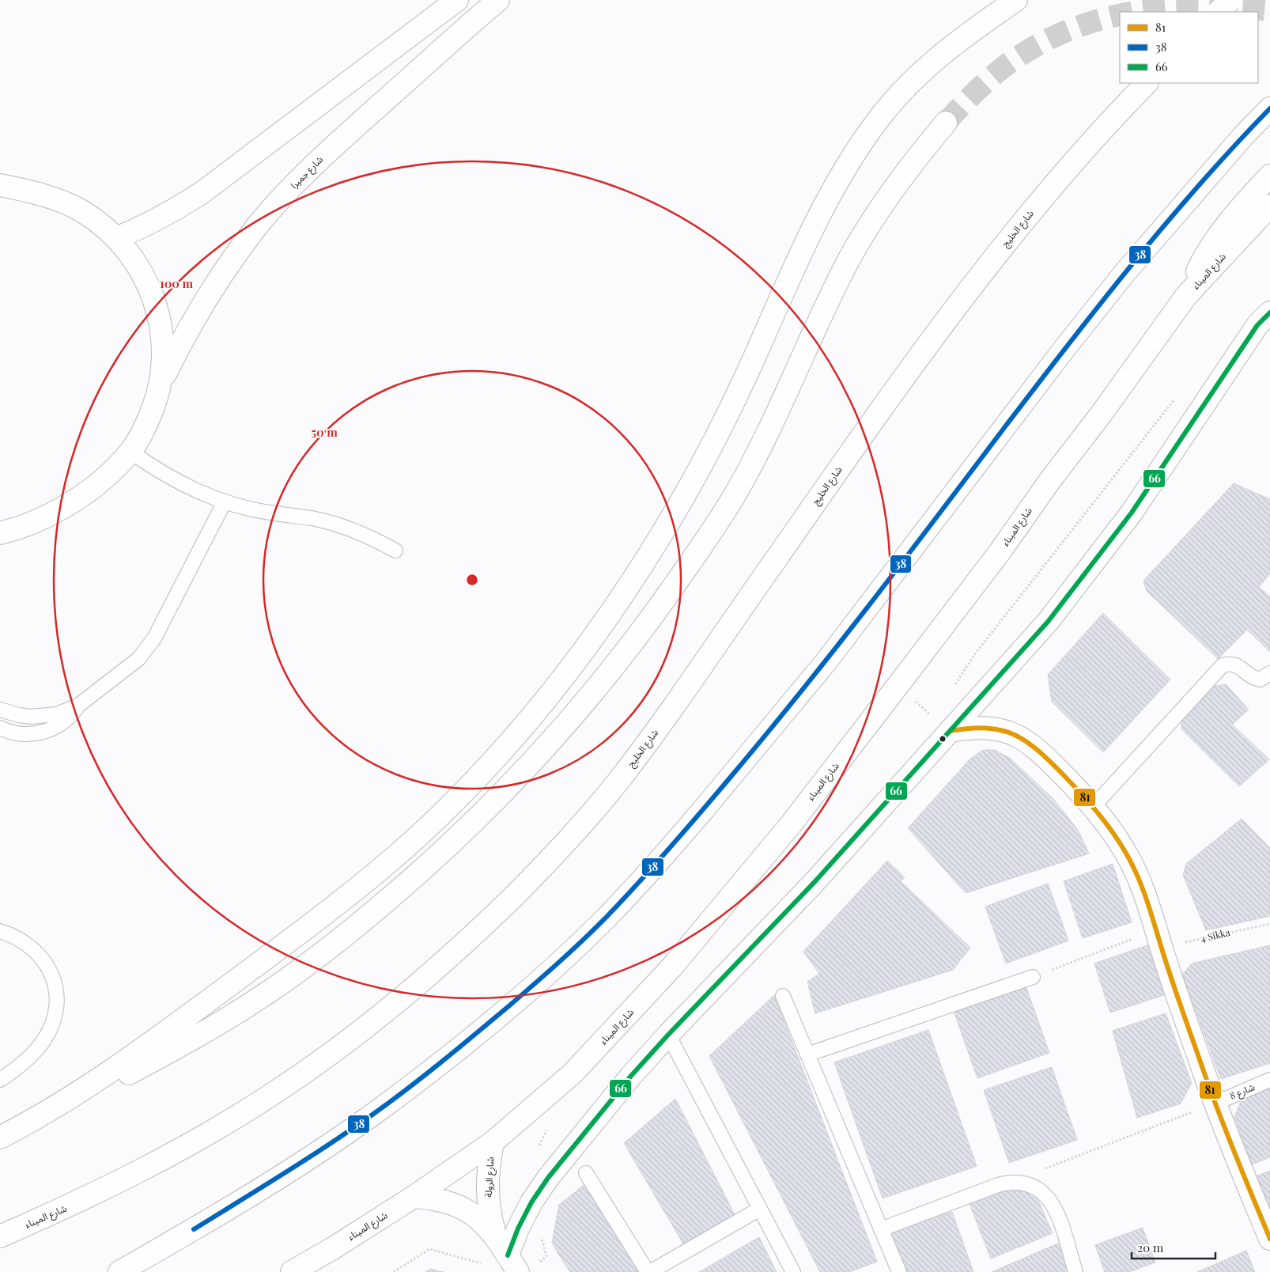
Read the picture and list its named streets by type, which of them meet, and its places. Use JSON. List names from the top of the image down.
{
  "streets": {
    "main road": [
      "شارع جميرا",
      "شارع الخليج",
      "شارع الميناء",
      "شارع الرولة"
    ],
    "lane": ["شارع 8"],
    "path": ["4 Sikka"]
  },
  "crossings": [
    ["شارع الخليج", "شارع الميناء"],
    ["شارع الميناء", "شارع الرولة"]
  ],
  "lines": ["transit line 38", "transit line 66", "transit line 81"],
  "legend": ["81", "38", "66"],
  "scale_bar": "20 m",
  "rings": ["100 m", "50 m"]
}
